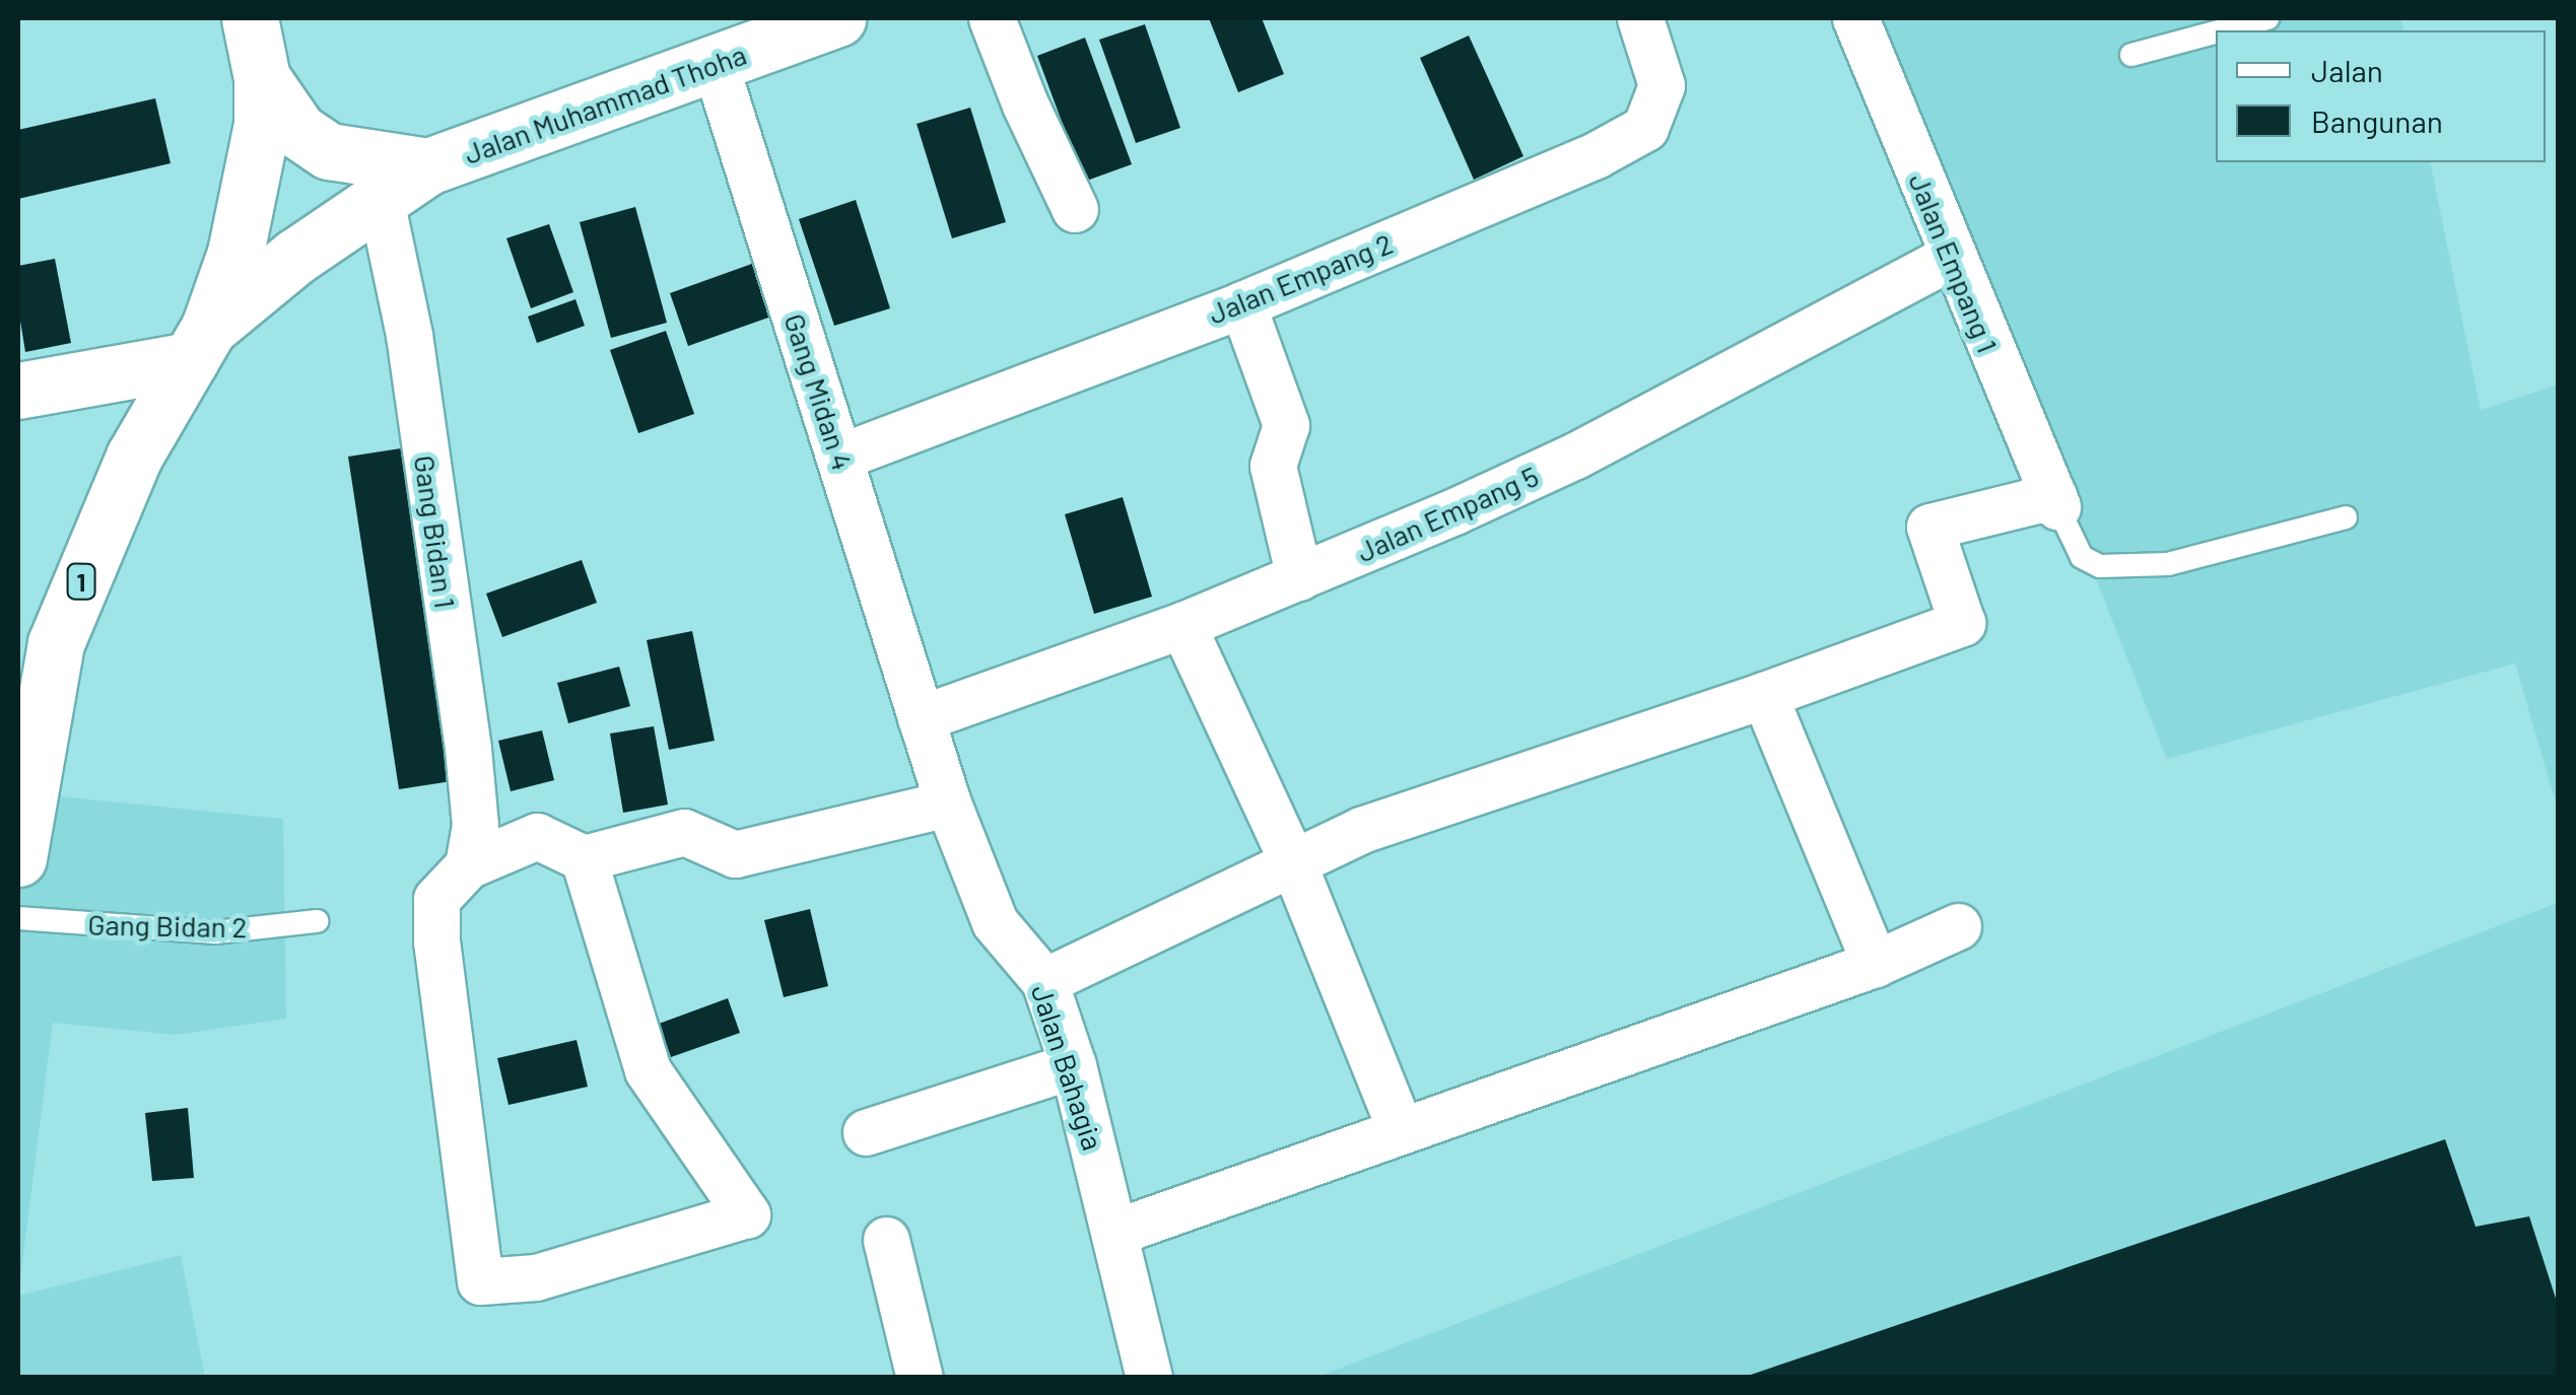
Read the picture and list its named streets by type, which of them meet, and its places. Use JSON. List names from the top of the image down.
{
  "streets": {
    "main road": ["Jalan Muhammad Thoha", "1"],
    "street": [
      "Jalan Empang 1",
      "Jalan Empang 2",
      "Gang Midan 4",
      "Jalan Empang 5",
      "Gang Bidan 1",
      "Jalan Bahagia"
    ],
    "lane": ["Gang Bidan 2"]
  },
  "crossings": [
    ["Jalan Muhammad Thoha", "Gang Midan 4"],
    ["Jalan Muhammad Thoha", "Gang Bidan 1"],
    ["Jalan Muhammad Thoha", "1"],
    ["Jalan Empang 1", "Jalan Empang 5"],
    ["Jalan Empang 2", "Gang Midan 4"],
    ["Gang Midan 4", "Jalan Empang 5"],
    ["Gang Midan 4", "Jalan Bahagia"],
    ["Jalan Empang 5", "Jalan Bahagia"]
  ],
  "legend": ["Jalan", "Bangunan"]
}
